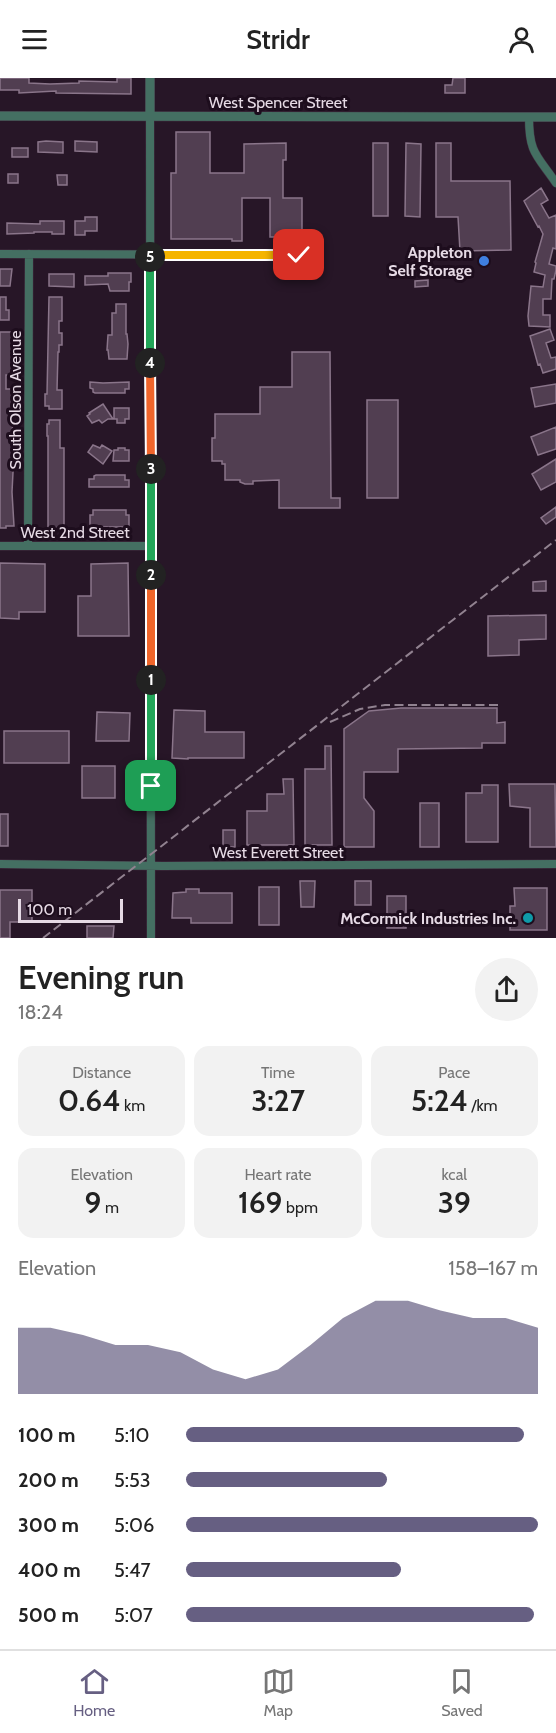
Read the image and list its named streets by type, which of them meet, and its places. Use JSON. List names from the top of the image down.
{
  "streets": {
    "street": [
      "West Spencer Street",
      "South Olson Avenue",
      "West 2nd Street",
      "West Everett Street"
    ]
  },
  "crossings": [
    ["South Olson Avenue", "West 2nd Street"]
  ],
  "places": ["Appleton Self Storage", "McCormick Industries Inc."],
  "scale_bar": "100 m",
  "page": {
    "header": "Stridr",
    "pins": [
      "5",
      "4",
      "3",
      "2",
      "1"
    ],
    "scale": "100 m",
    "heading": ["Evening run", "18:24"],
    "stats": [
      ["Distance", "0.64 km"],
      ["Time", "3:27"],
      ["Pace", "5:24 /km"],
      ["Elevation", "9 m"],
      ["Heart rate", "169 bpm"],
      ["kcal", "39"]
    ],
    "chart": ["Elevation", "158–167 m"],
    "list": [
      {
        "name": "100 m",
        "note": "5:10"
      },
      {
        "name": "200 m",
        "note": "5:53"
      },
      {
        "name": "300 m",
        "note": "5:06"
      },
      {
        "name": "400 m",
        "note": "5:47"
      },
      {
        "name": "500 m",
        "note": "5:07"
      }
    ],
    "tabs": ["Home", "Map", "Saved"]
  }
}
